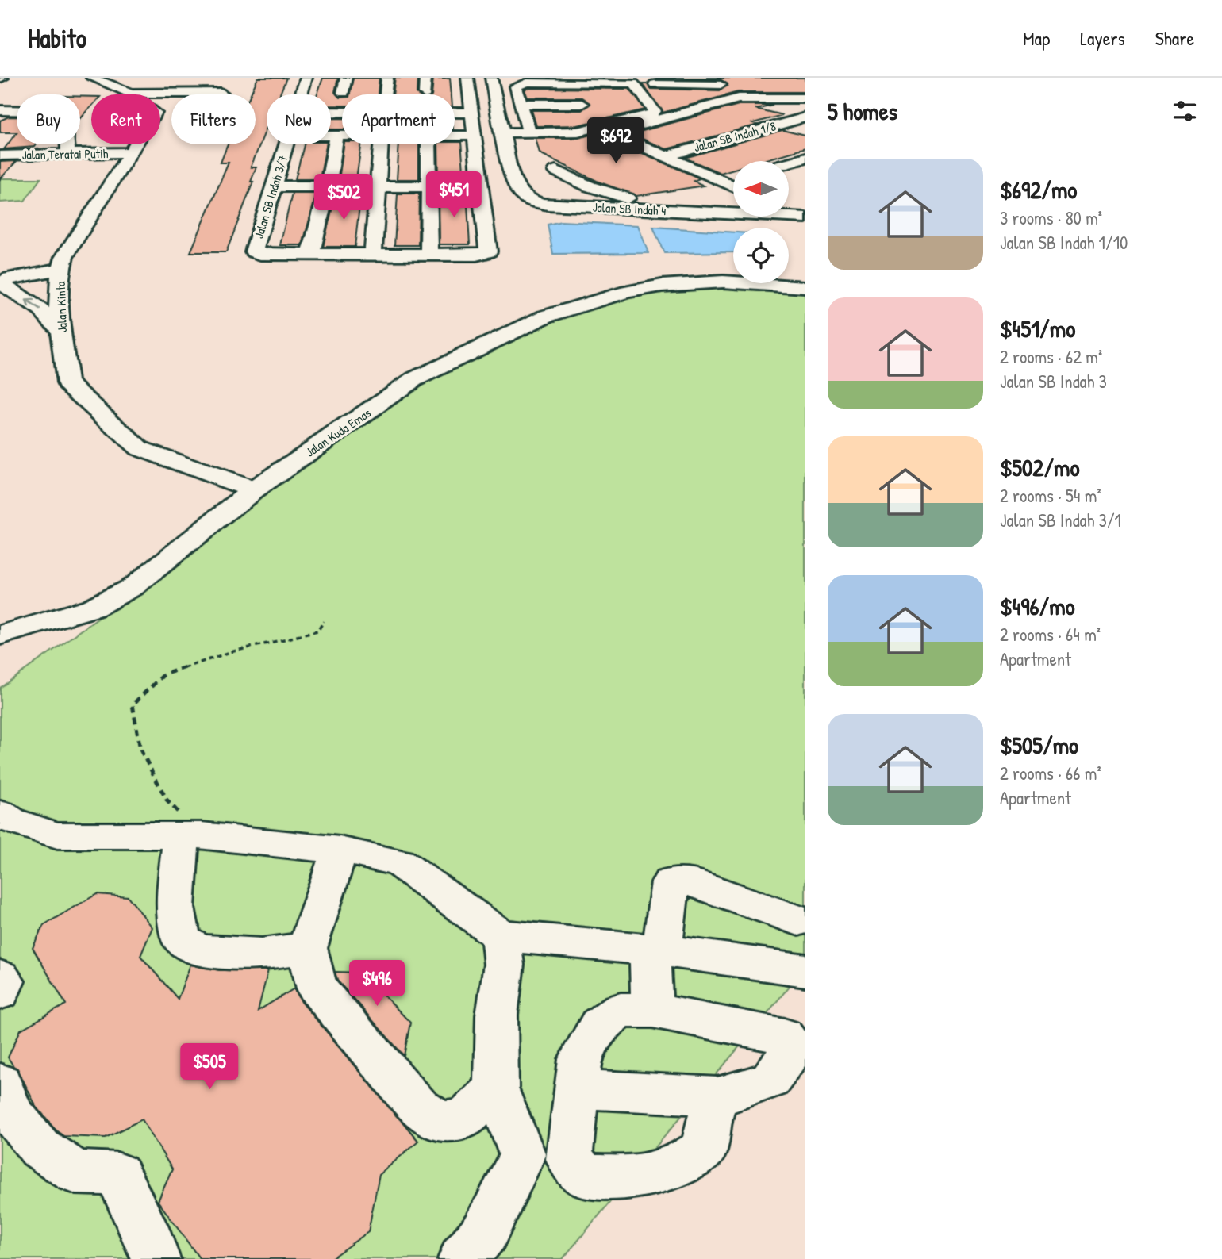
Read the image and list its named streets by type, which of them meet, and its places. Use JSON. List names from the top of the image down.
{
  "streets": {
    "street": [
      "Jalan SB Indah 1/8",
      "Jalan Teratai Putih",
      "Jalan SB Indah 3/7",
      "Jalan SB Indah 4",
      "Jalan Kinta",
      "Jalan Kuda Emas"
    ]
  },
  "crossings": [
    ["Jalan Teratai Putih", "Jalan Kinta"],
    ["Jalan Kinta", "Jalan Kuda Emas"]
  ],
  "north": "left",
  "page": {
    "header": "Habito",
    "nav": ["Map", "Layers", "Share"],
    "heading": "5 homes",
    "chip": [
      "Buy",
      "Rent",
      "Filters",
      "New",
      "Apartment"
    ],
    "price": [
      "$692",
      "$451",
      "$502",
      "$496",
      "$505"
    ],
    "list": [
      {
        "name": "$692/mo",
        "note": "3 rooms · 80 m² · Jalan SB Indah 1/10"
      },
      {
        "name": "$451/mo",
        "note": "2 rooms · 62 m² · Jalan SB Indah 3"
      },
      {
        "name": "$502/mo",
        "note": "2 rooms · 54 m² · Jalan SB Indah 3/1"
      },
      {
        "name": "$496/mo",
        "note": "2 rooms · 64 m² · Apartment"
      },
      {
        "name": "$505/mo",
        "note": "2 rooms · 66 m² · Apartment"
      }
    ]
  }
}
